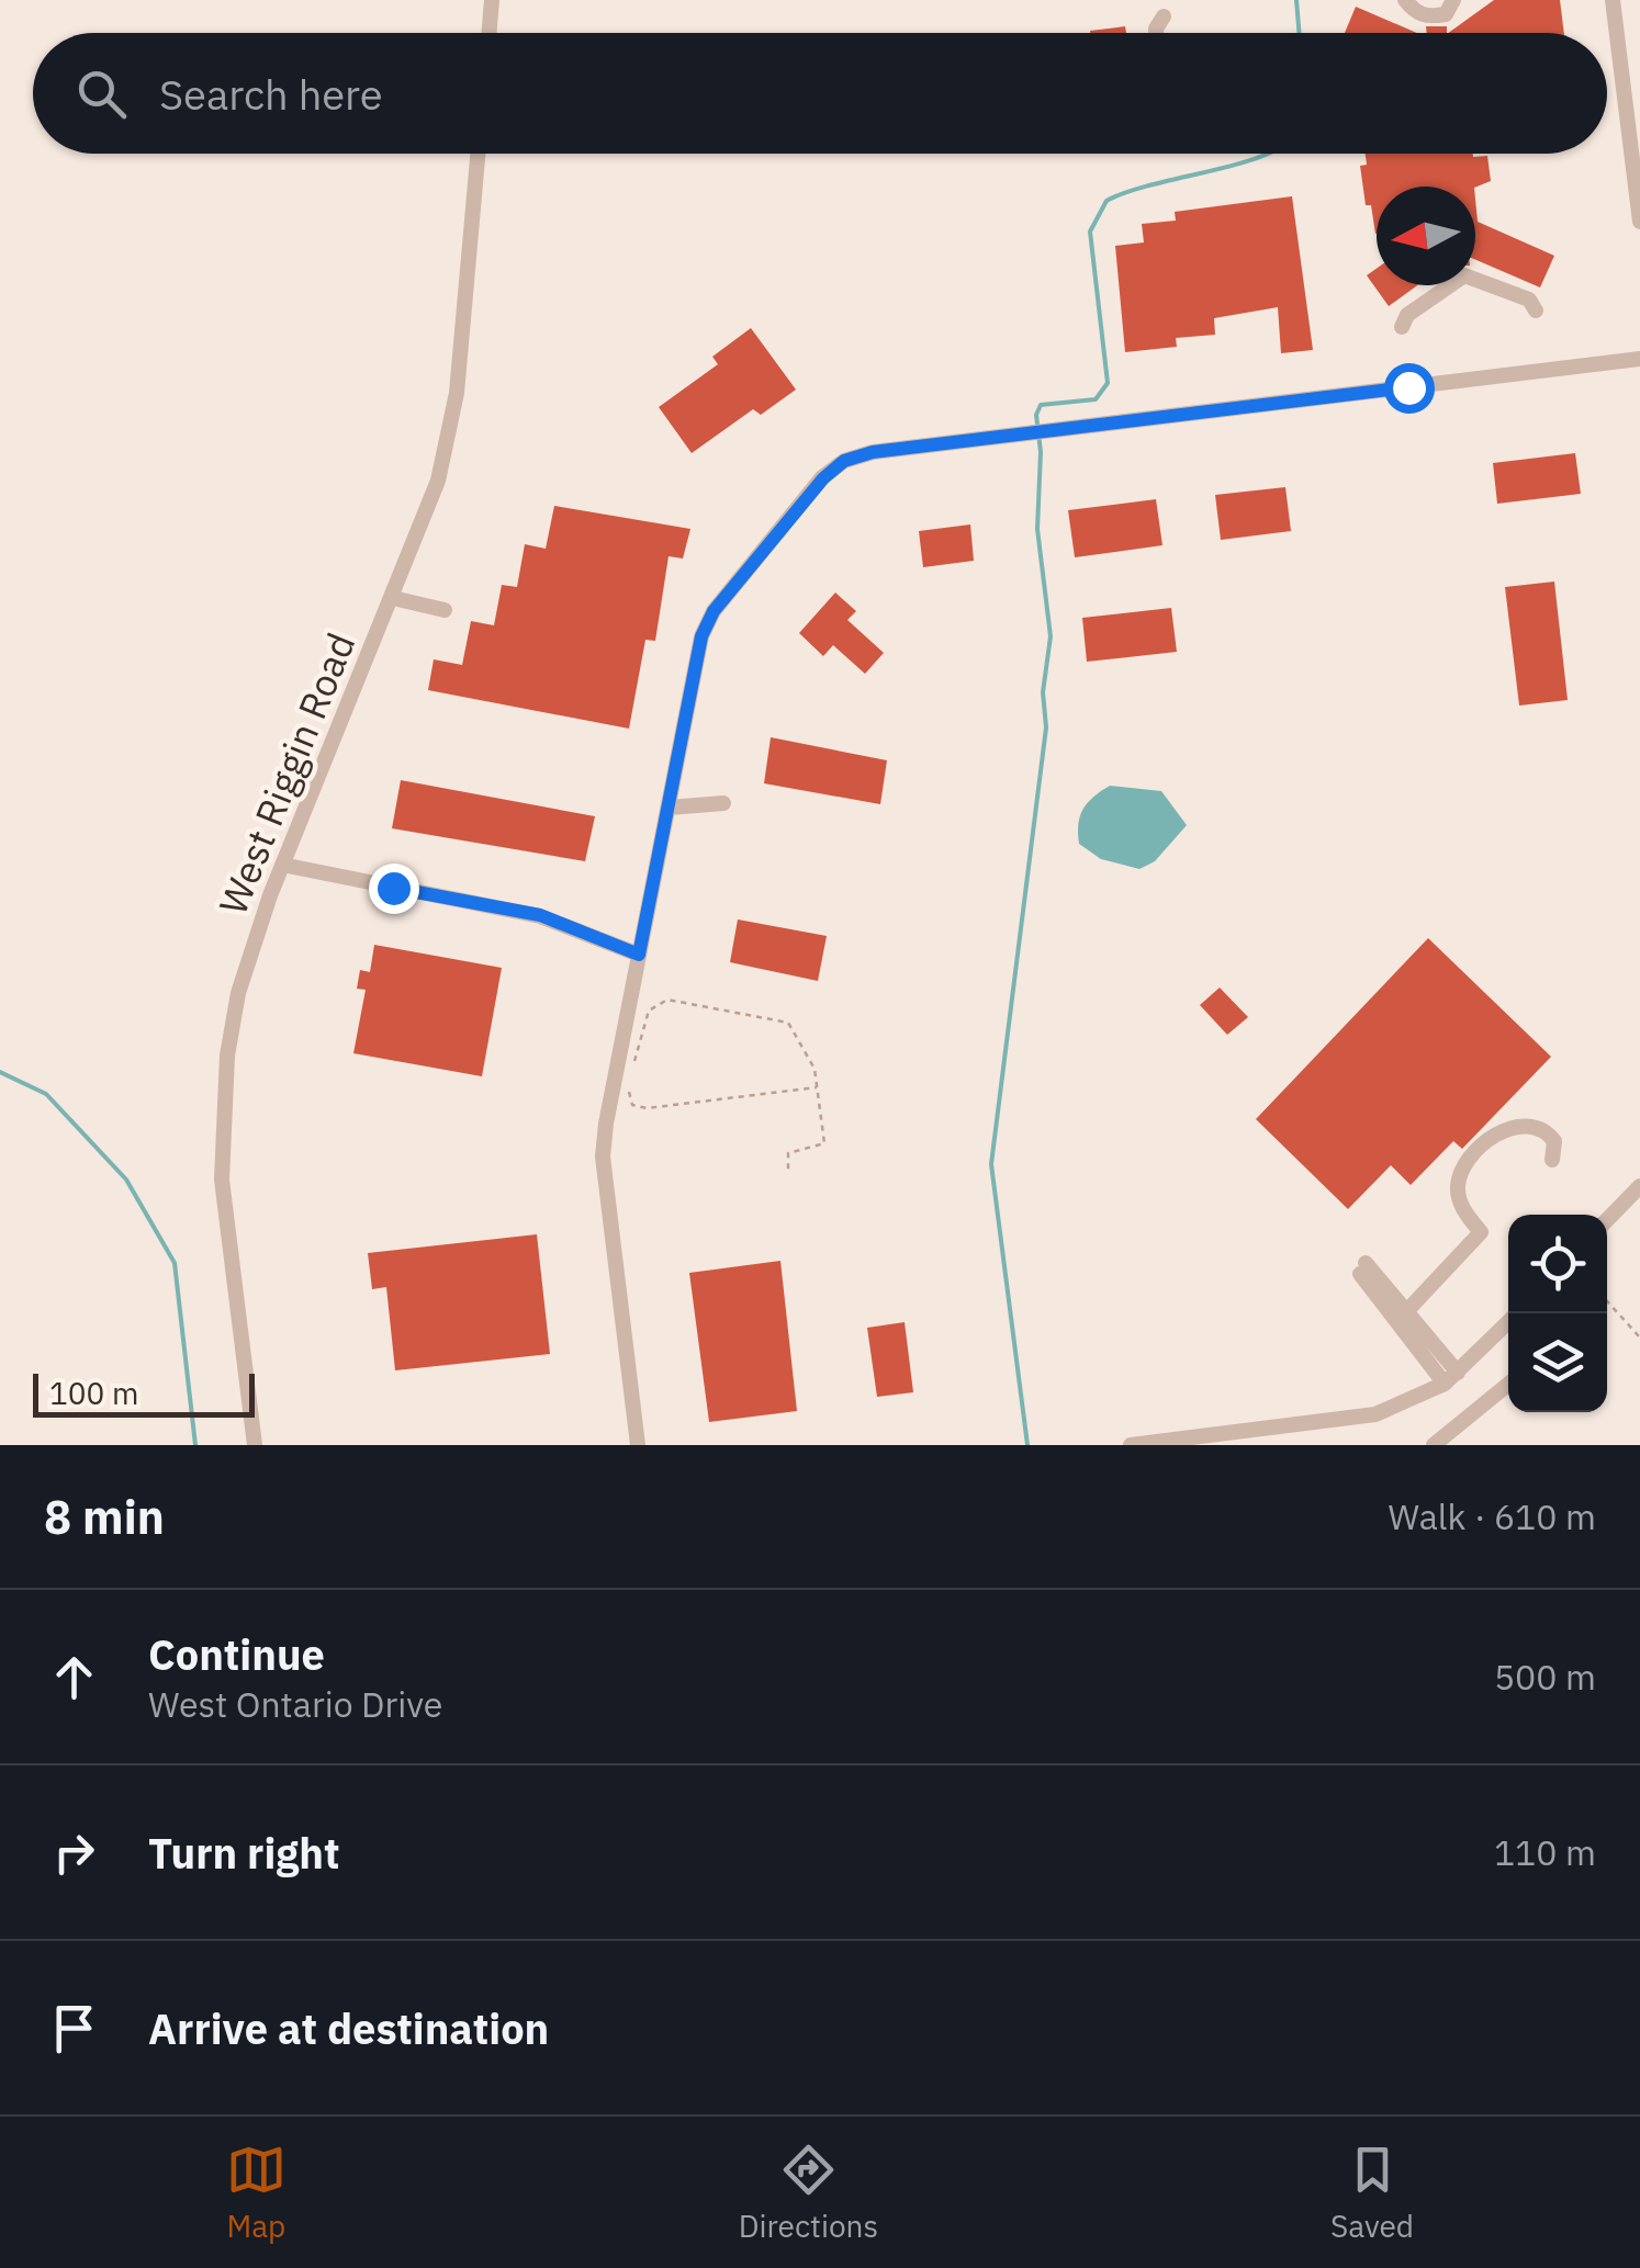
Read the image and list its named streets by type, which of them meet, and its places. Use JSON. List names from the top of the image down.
{
  "streets": {
    "street": ["West Riggin Road"]
  },
  "scale_bar": "100 m",
  "north": "left",
  "page": {
    "search": "Search here",
    "scale": "100 m",
    "heading": ["8 min", "Walk · 610 m"],
    "list": [
      ["Continue", "West Ontario Drive", "500 m"],
      ["Turn right", "110 m"],
      "Arrive at destination"
    ],
    "nav": ["Map", "Directions", "Saved"]
  }
}
